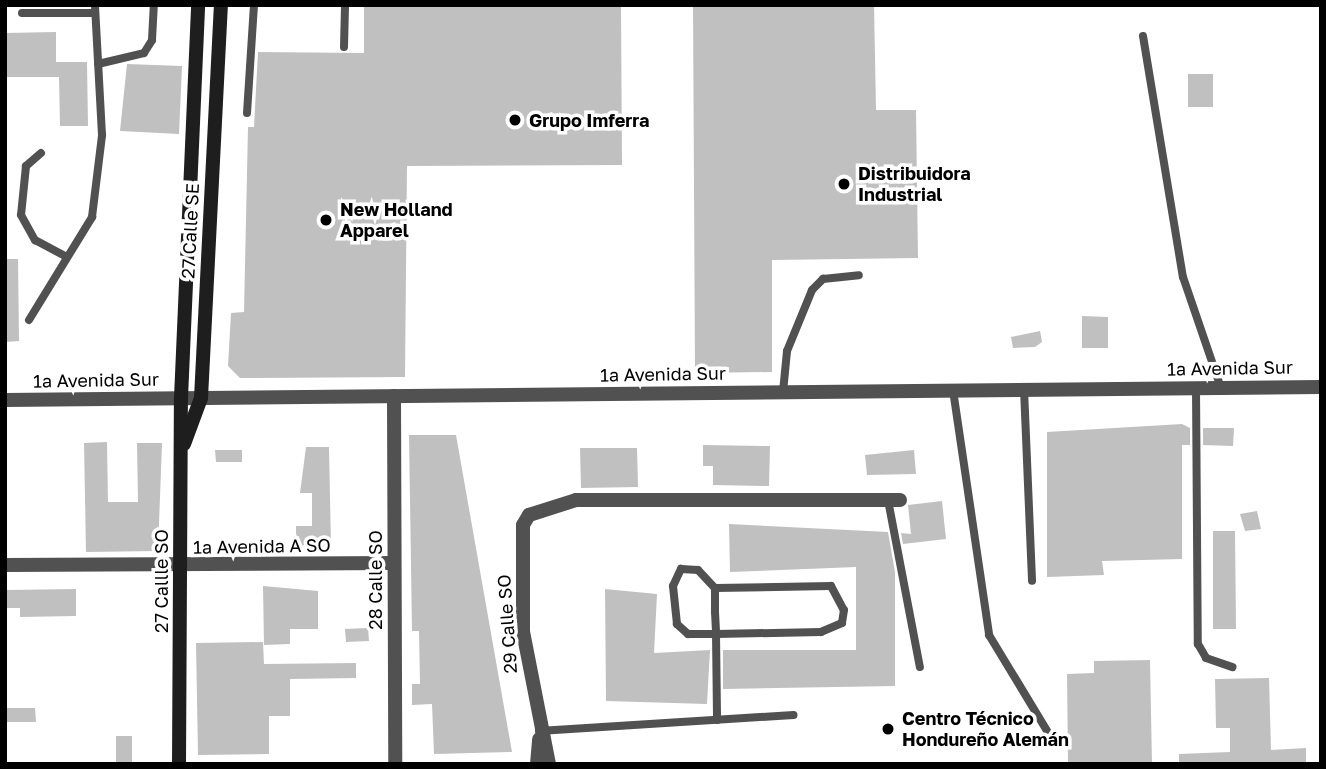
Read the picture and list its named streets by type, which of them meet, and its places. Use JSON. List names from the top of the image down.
{
  "streets": {
    "main road": ["27 Calle SE", "27 Callle SO"],
    "street": [
      "1a Avenida Sur",
      "1a Avenida A SO",
      "28 Calle SO",
      "29 Calle SO"
    ]
  },
  "crossings": [
    ["27 Calle SE", "1a Avenida Sur"],
    ["27 Calle SE", "27 Callle SO"],
    ["1a Avenida Sur", "28 Calle SO"],
    ["1a Avenida Sur", "27 Callle SO"],
    ["1a Avenida A SO", "28 Calle SO"],
    ["1a Avenida A SO", "27 Callle SO"]
  ],
  "places": [
    "Grupo Imferra",
    "Distribuidora Industrial",
    "New Holland Apparel",
    "Centro Técnico Hondureño Alemán"
  ]
}
